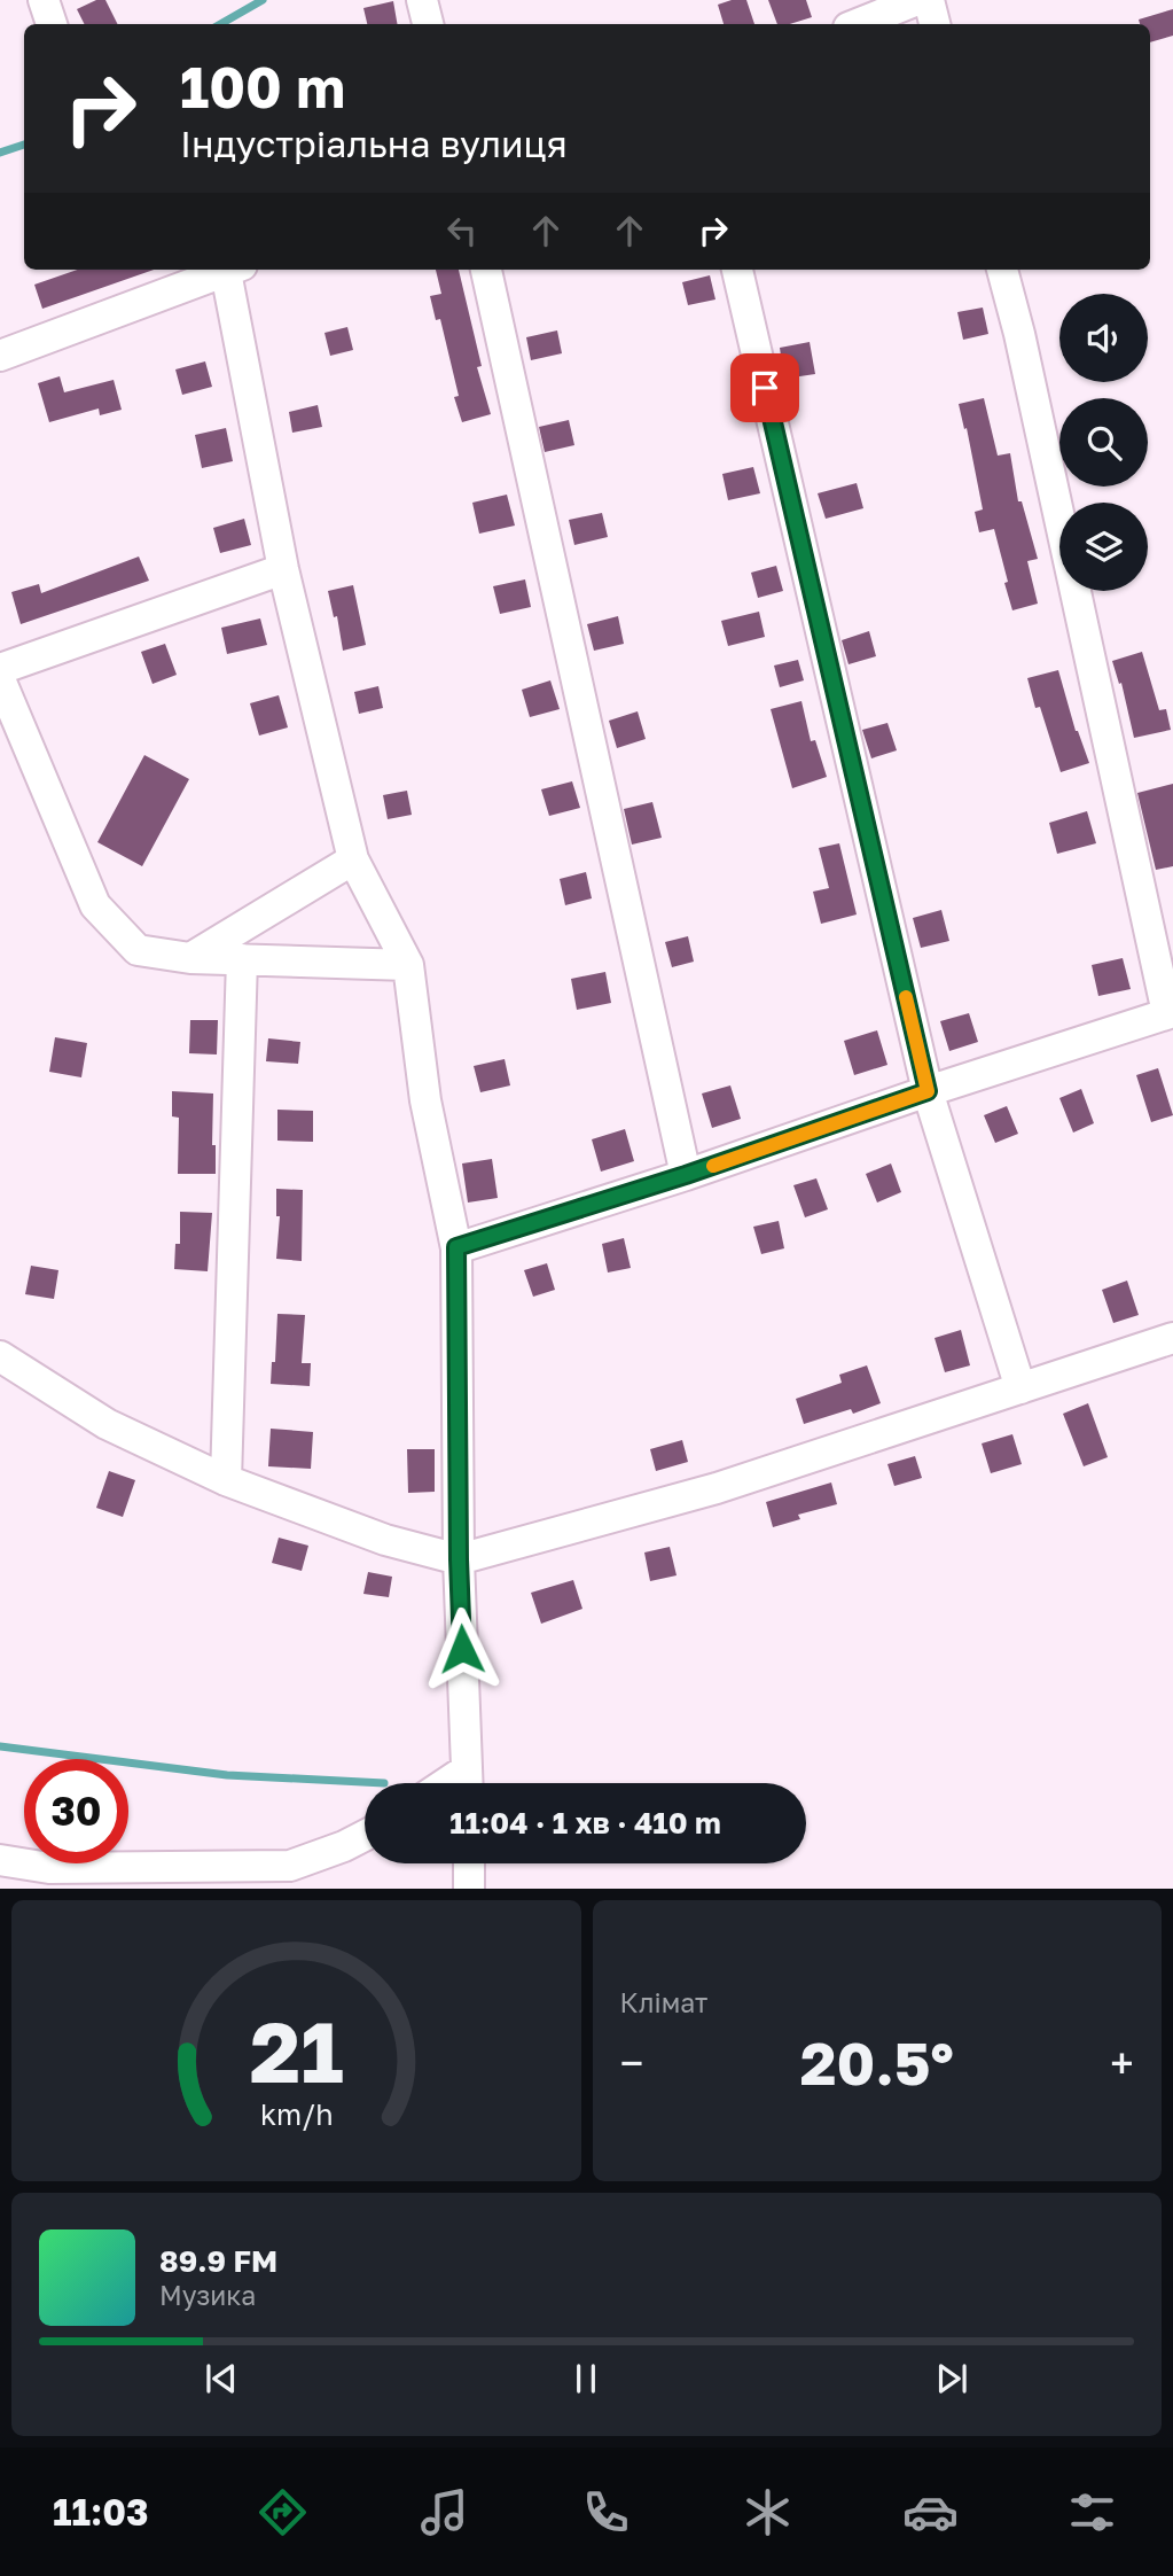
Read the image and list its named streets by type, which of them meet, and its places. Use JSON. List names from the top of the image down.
{
  "page": {
    "turn": ["100 m", "Індустріальна вулиця"],
    "limit": "30",
    "trip": "11:04 · 1 хв · 410 m",
    "tile": "Клімат",
    "heat": ["−", "20.5°", "+"],
    "song": ["89.9 FM", "Музика"],
    "tabs": "11:03",
    "gauge": ["21", "km/h"]
  }
}
